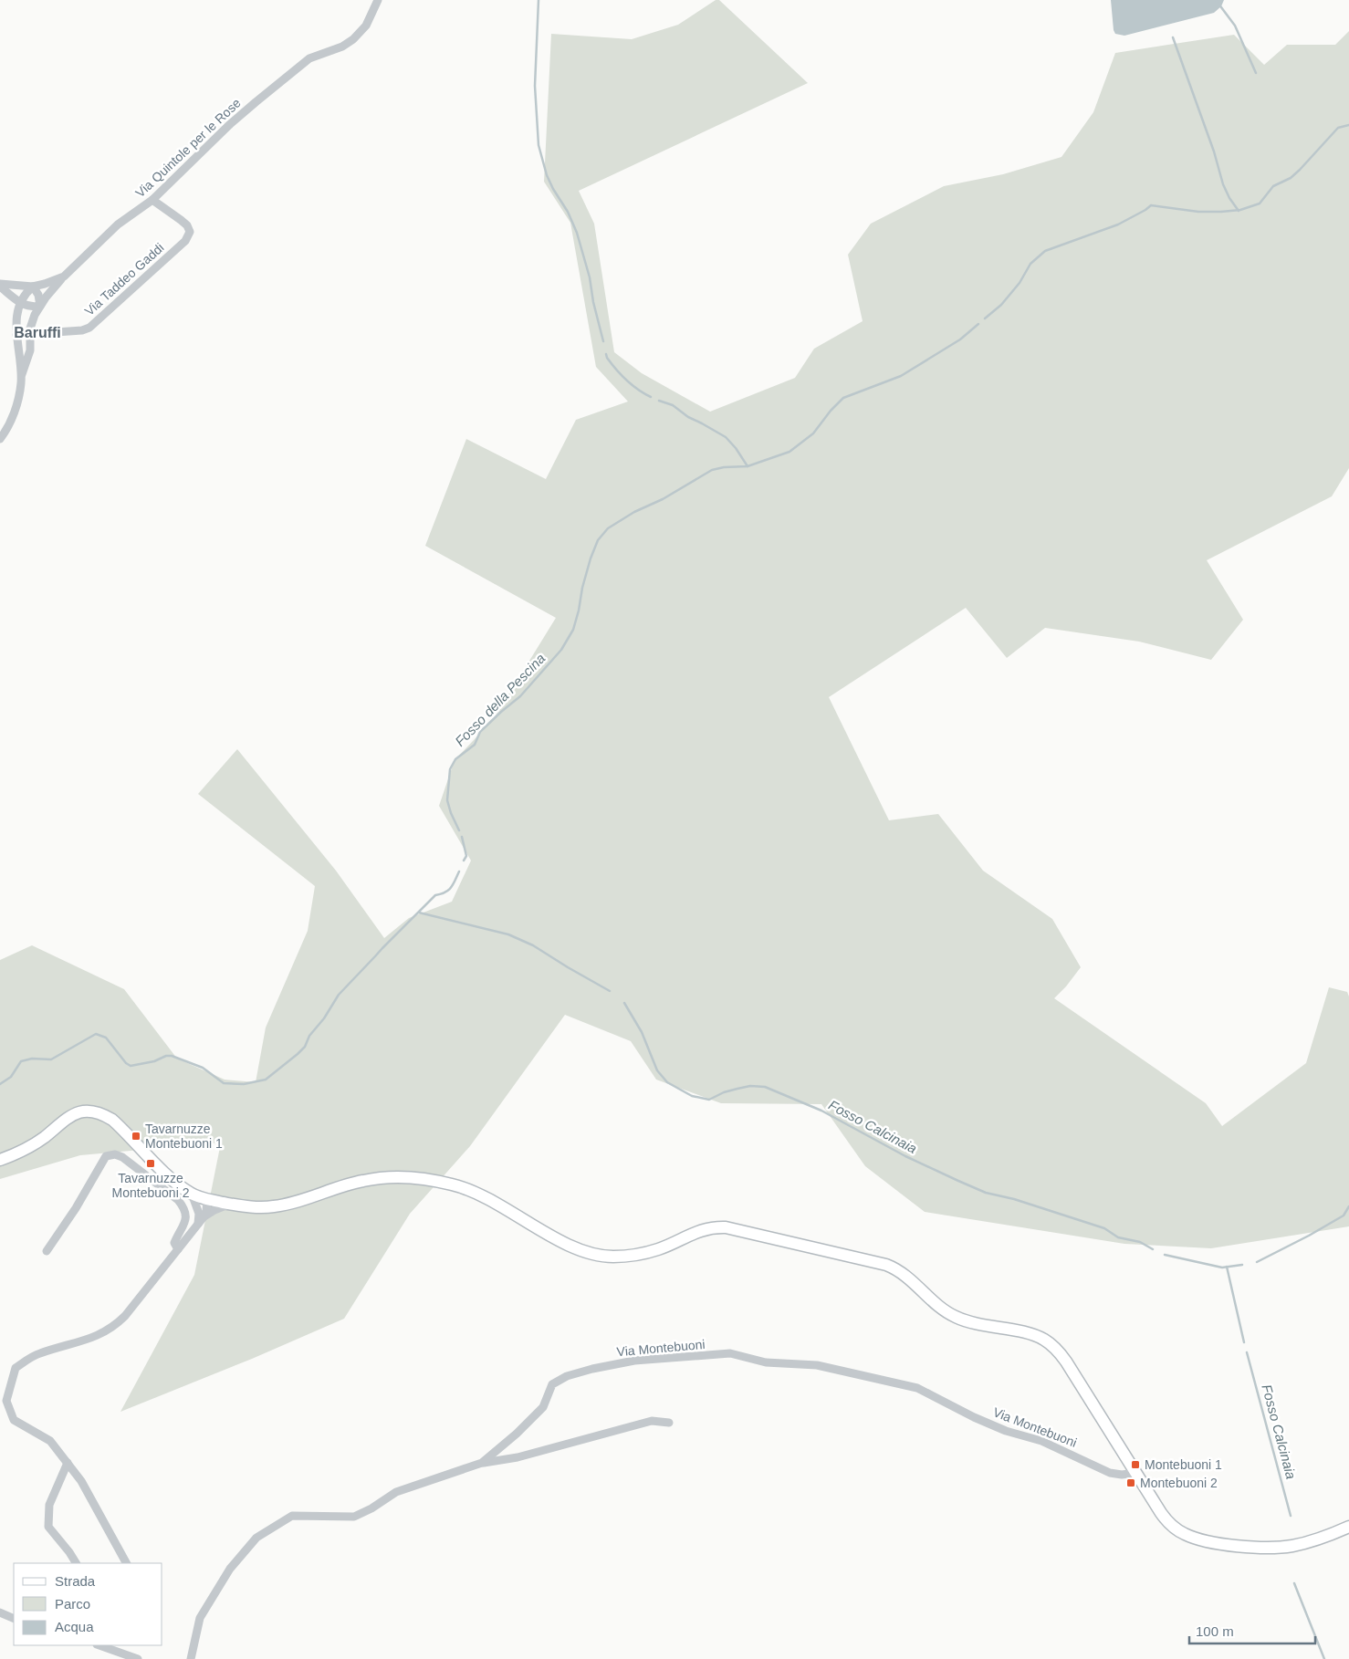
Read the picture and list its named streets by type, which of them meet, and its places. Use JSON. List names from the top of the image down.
{
  "streets": {
    "street": ["Via Quintole per le Rose", "Via Taddeo Gaddi", "Via Montebuoni"]
  },
  "crossings": [
    ["Via Quintole per le Rose", "Via Taddeo Gaddi"]
  ],
  "districts": ["Baruffi"],
  "water": ["Fosso della Pescina", "Fosso Calcinaia"],
  "places": {
    "transit": [
      "Tavarnuzze Montebuoni 1",
      "Tavarnuzze Montebuoni 2",
      "Montebuoni 1",
      "Montebuoni 2"
    ]
  },
  "legend": ["Strada", "Parco", "Acqua"],
  "scale_bar": "100 m"
}
